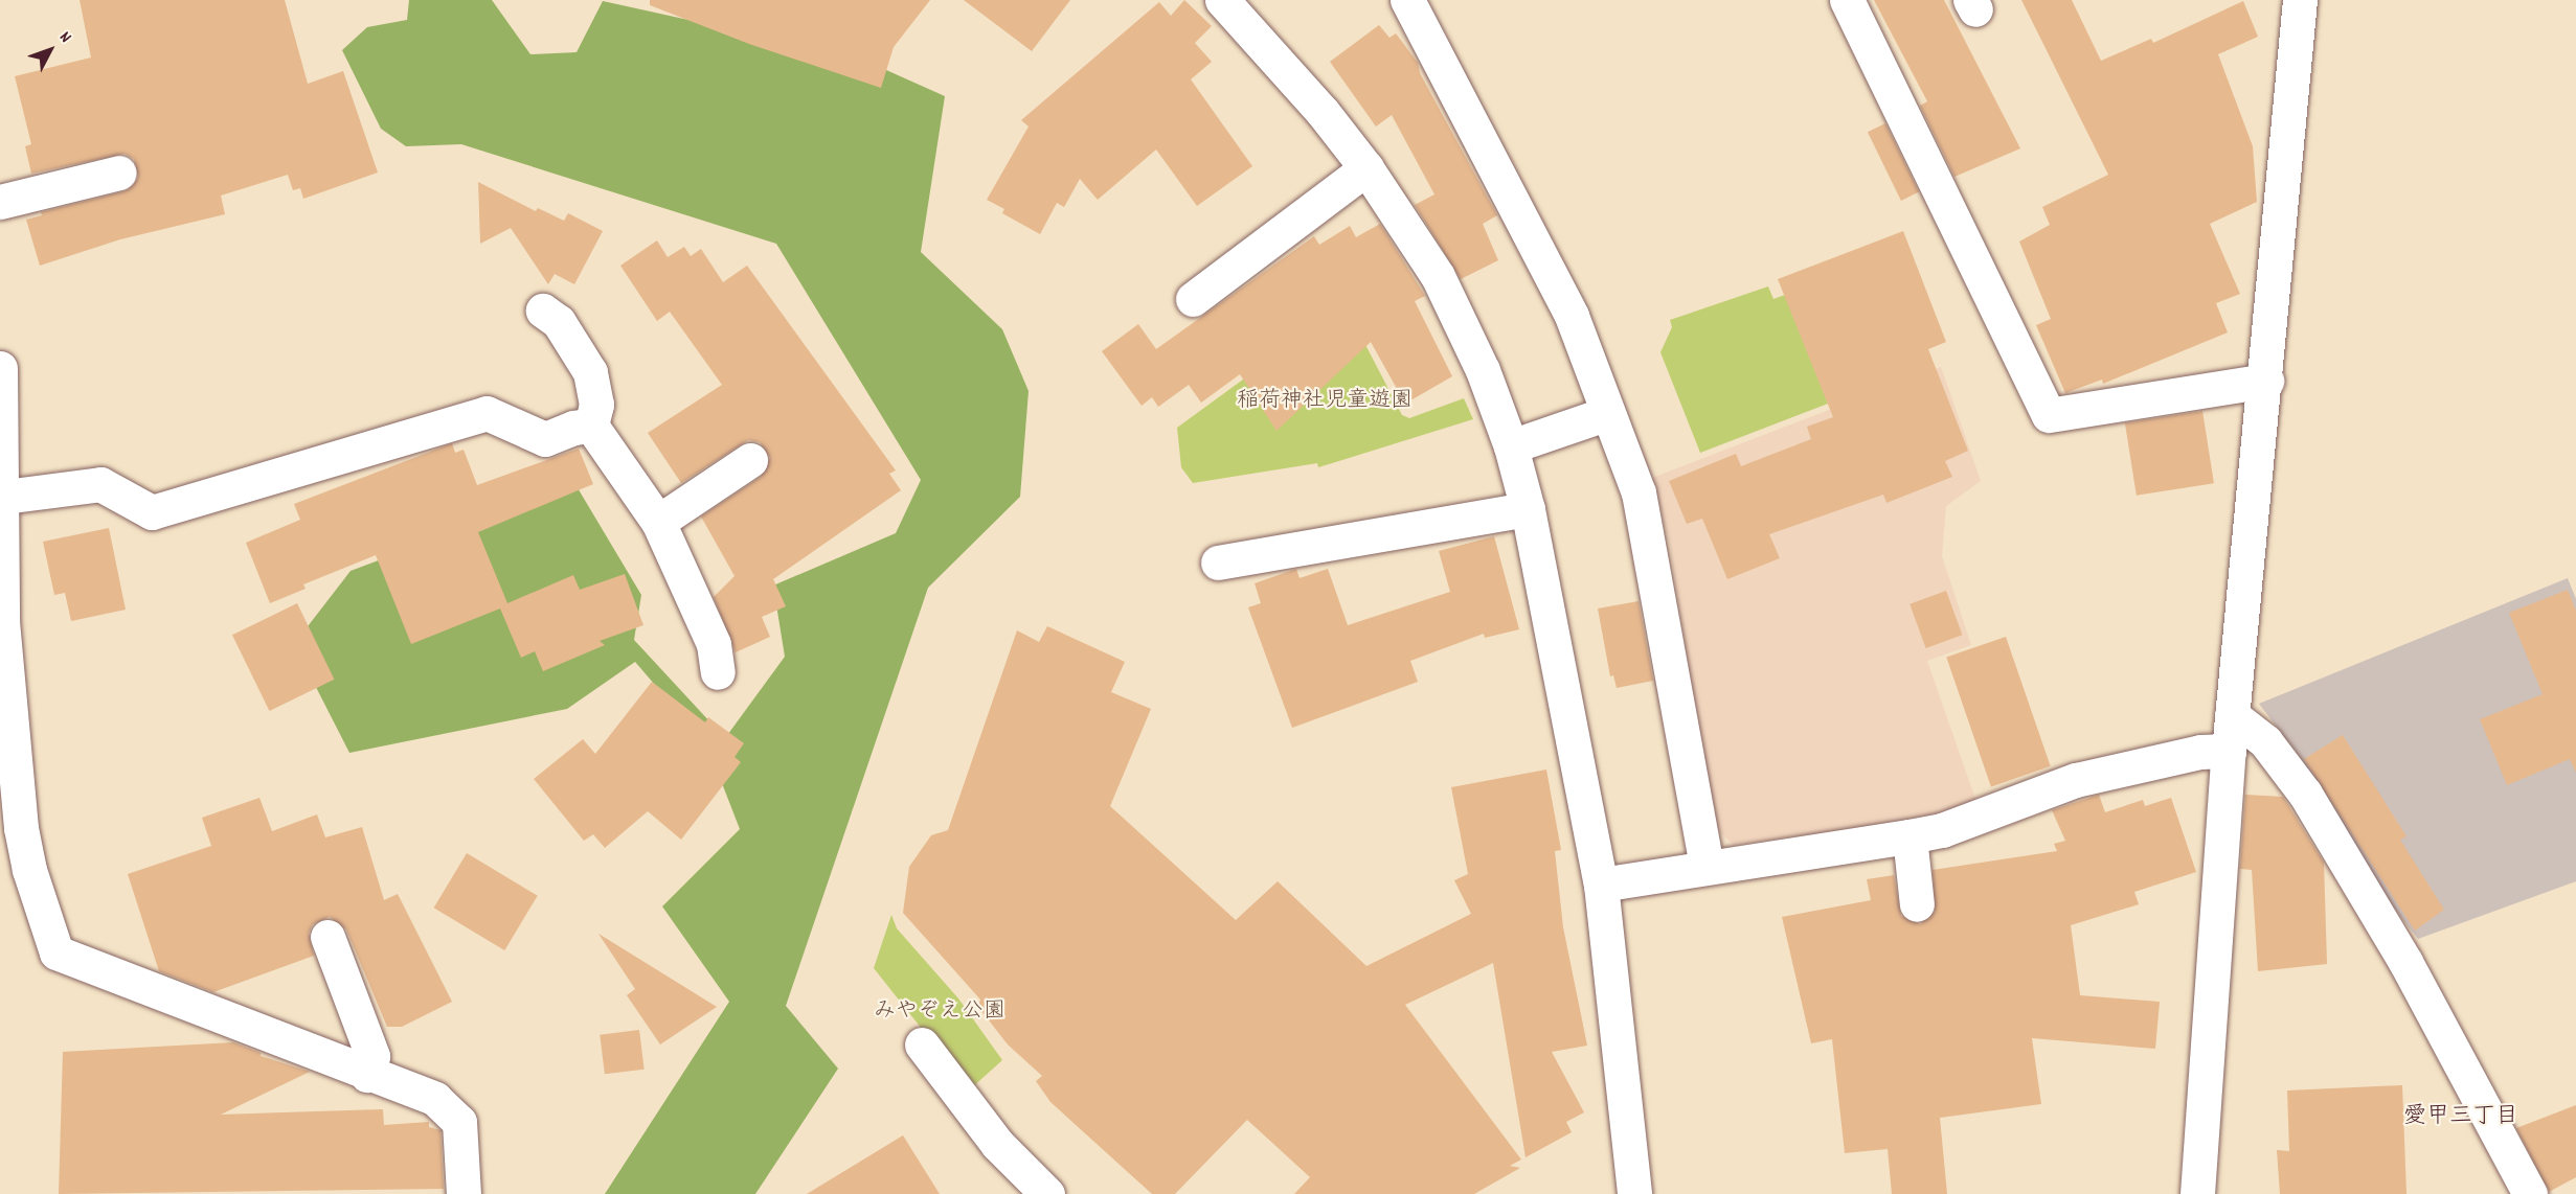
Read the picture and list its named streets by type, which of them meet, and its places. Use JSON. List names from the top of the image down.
{
  "districts": ["愛甲三丁目"],
  "parks": ["稲荷神社児童遊園", "みやぞえ公園"],
  "north": "top right"
}
